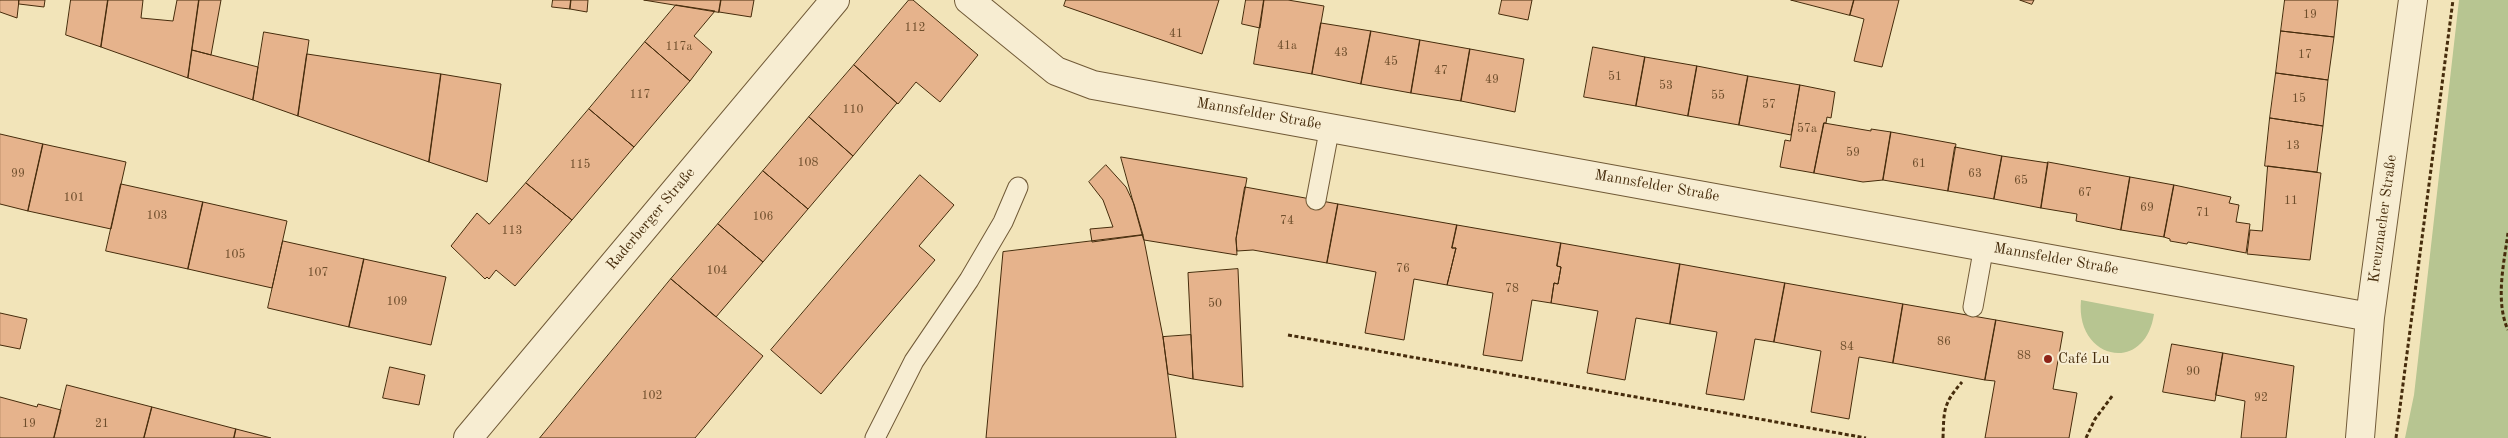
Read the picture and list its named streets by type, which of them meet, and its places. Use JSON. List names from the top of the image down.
{
  "streets": {
    "street": ["Mannsfelder Straße", "Raderberger Straße", "Kreuznacher Straße"]
  },
  "crossings": [
    ["Mannsfelder Straße", "Kreuznacher Straße"]
  ],
  "places": ["Café Lu"],
  "house_numbers": [
    "19",
    "112",
    "41",
    "41a",
    "117a",
    "43",
    "17",
    "45",
    "47",
    "51",
    "49",
    "53",
    "117",
    "55",
    "15",
    "57",
    "110",
    "57a",
    "13",
    "59",
    "108",
    "61",
    "115",
    "99",
    "63",
    "65",
    "67",
    "101",
    "11",
    "69",
    "71",
    "103",
    "106",
    "74",
    "113",
    "105",
    "76",
    "104",
    "107",
    "78",
    "109",
    "50",
    "86",
    "84",
    "88",
    "90",
    "102",
    "92",
    "19",
    "21"
  ]
}
